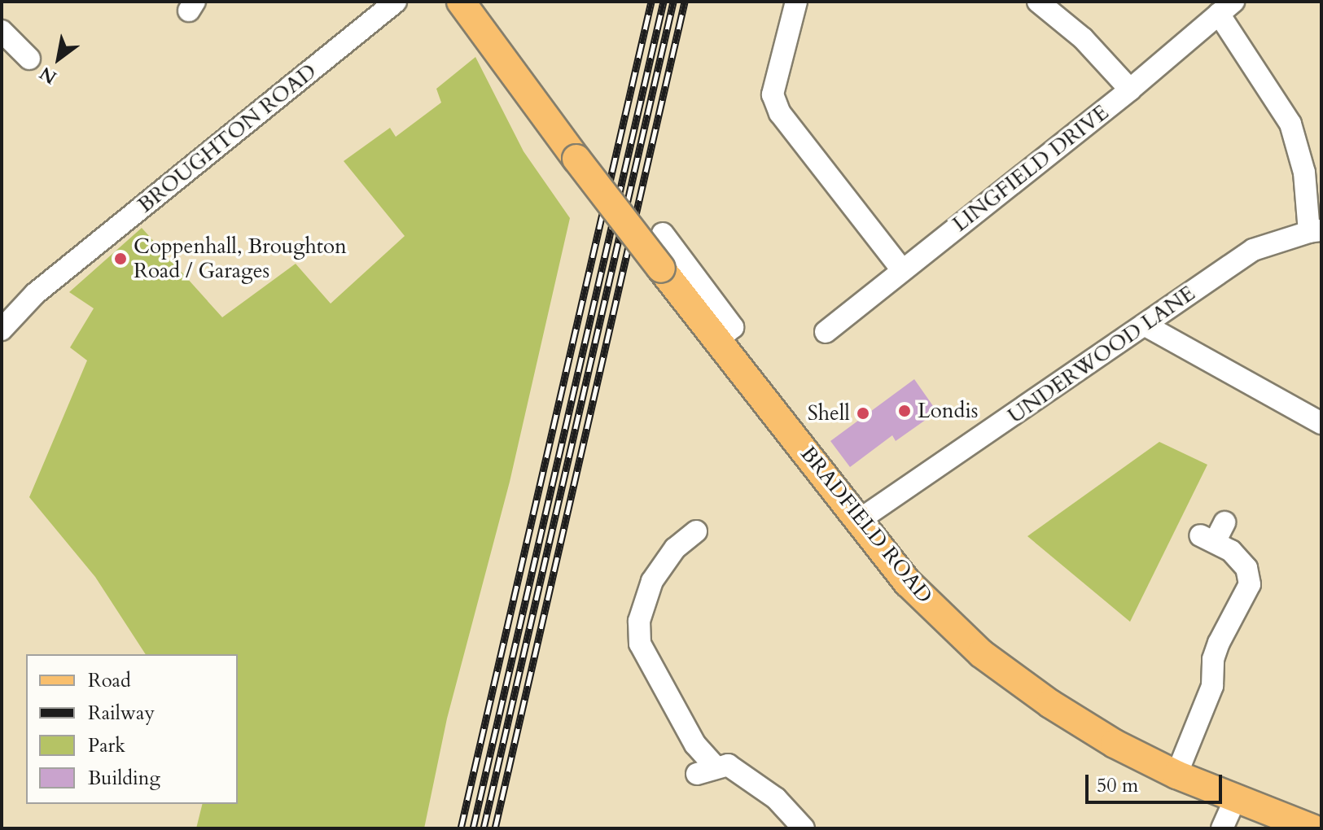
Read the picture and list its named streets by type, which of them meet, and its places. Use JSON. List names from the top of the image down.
{
  "streets": {
    "main road": ["BRADFIELD ROAD"],
    "street": ["BROUGHTON ROAD", "LINGFIELD DRIVE", "UNDERWOOD LANE"]
  },
  "crossings": [
    ["UNDERWOOD LANE", "BRADFIELD ROAD"]
  ],
  "places": ["Coppenhall, Broughton Road / Garages", "Londis", "Shell"],
  "legend": [
    "Road",
    "Railway",
    "Park",
    "Building"
  ],
  "scale_bar": "50 m",
  "north": "bottom left"
}
